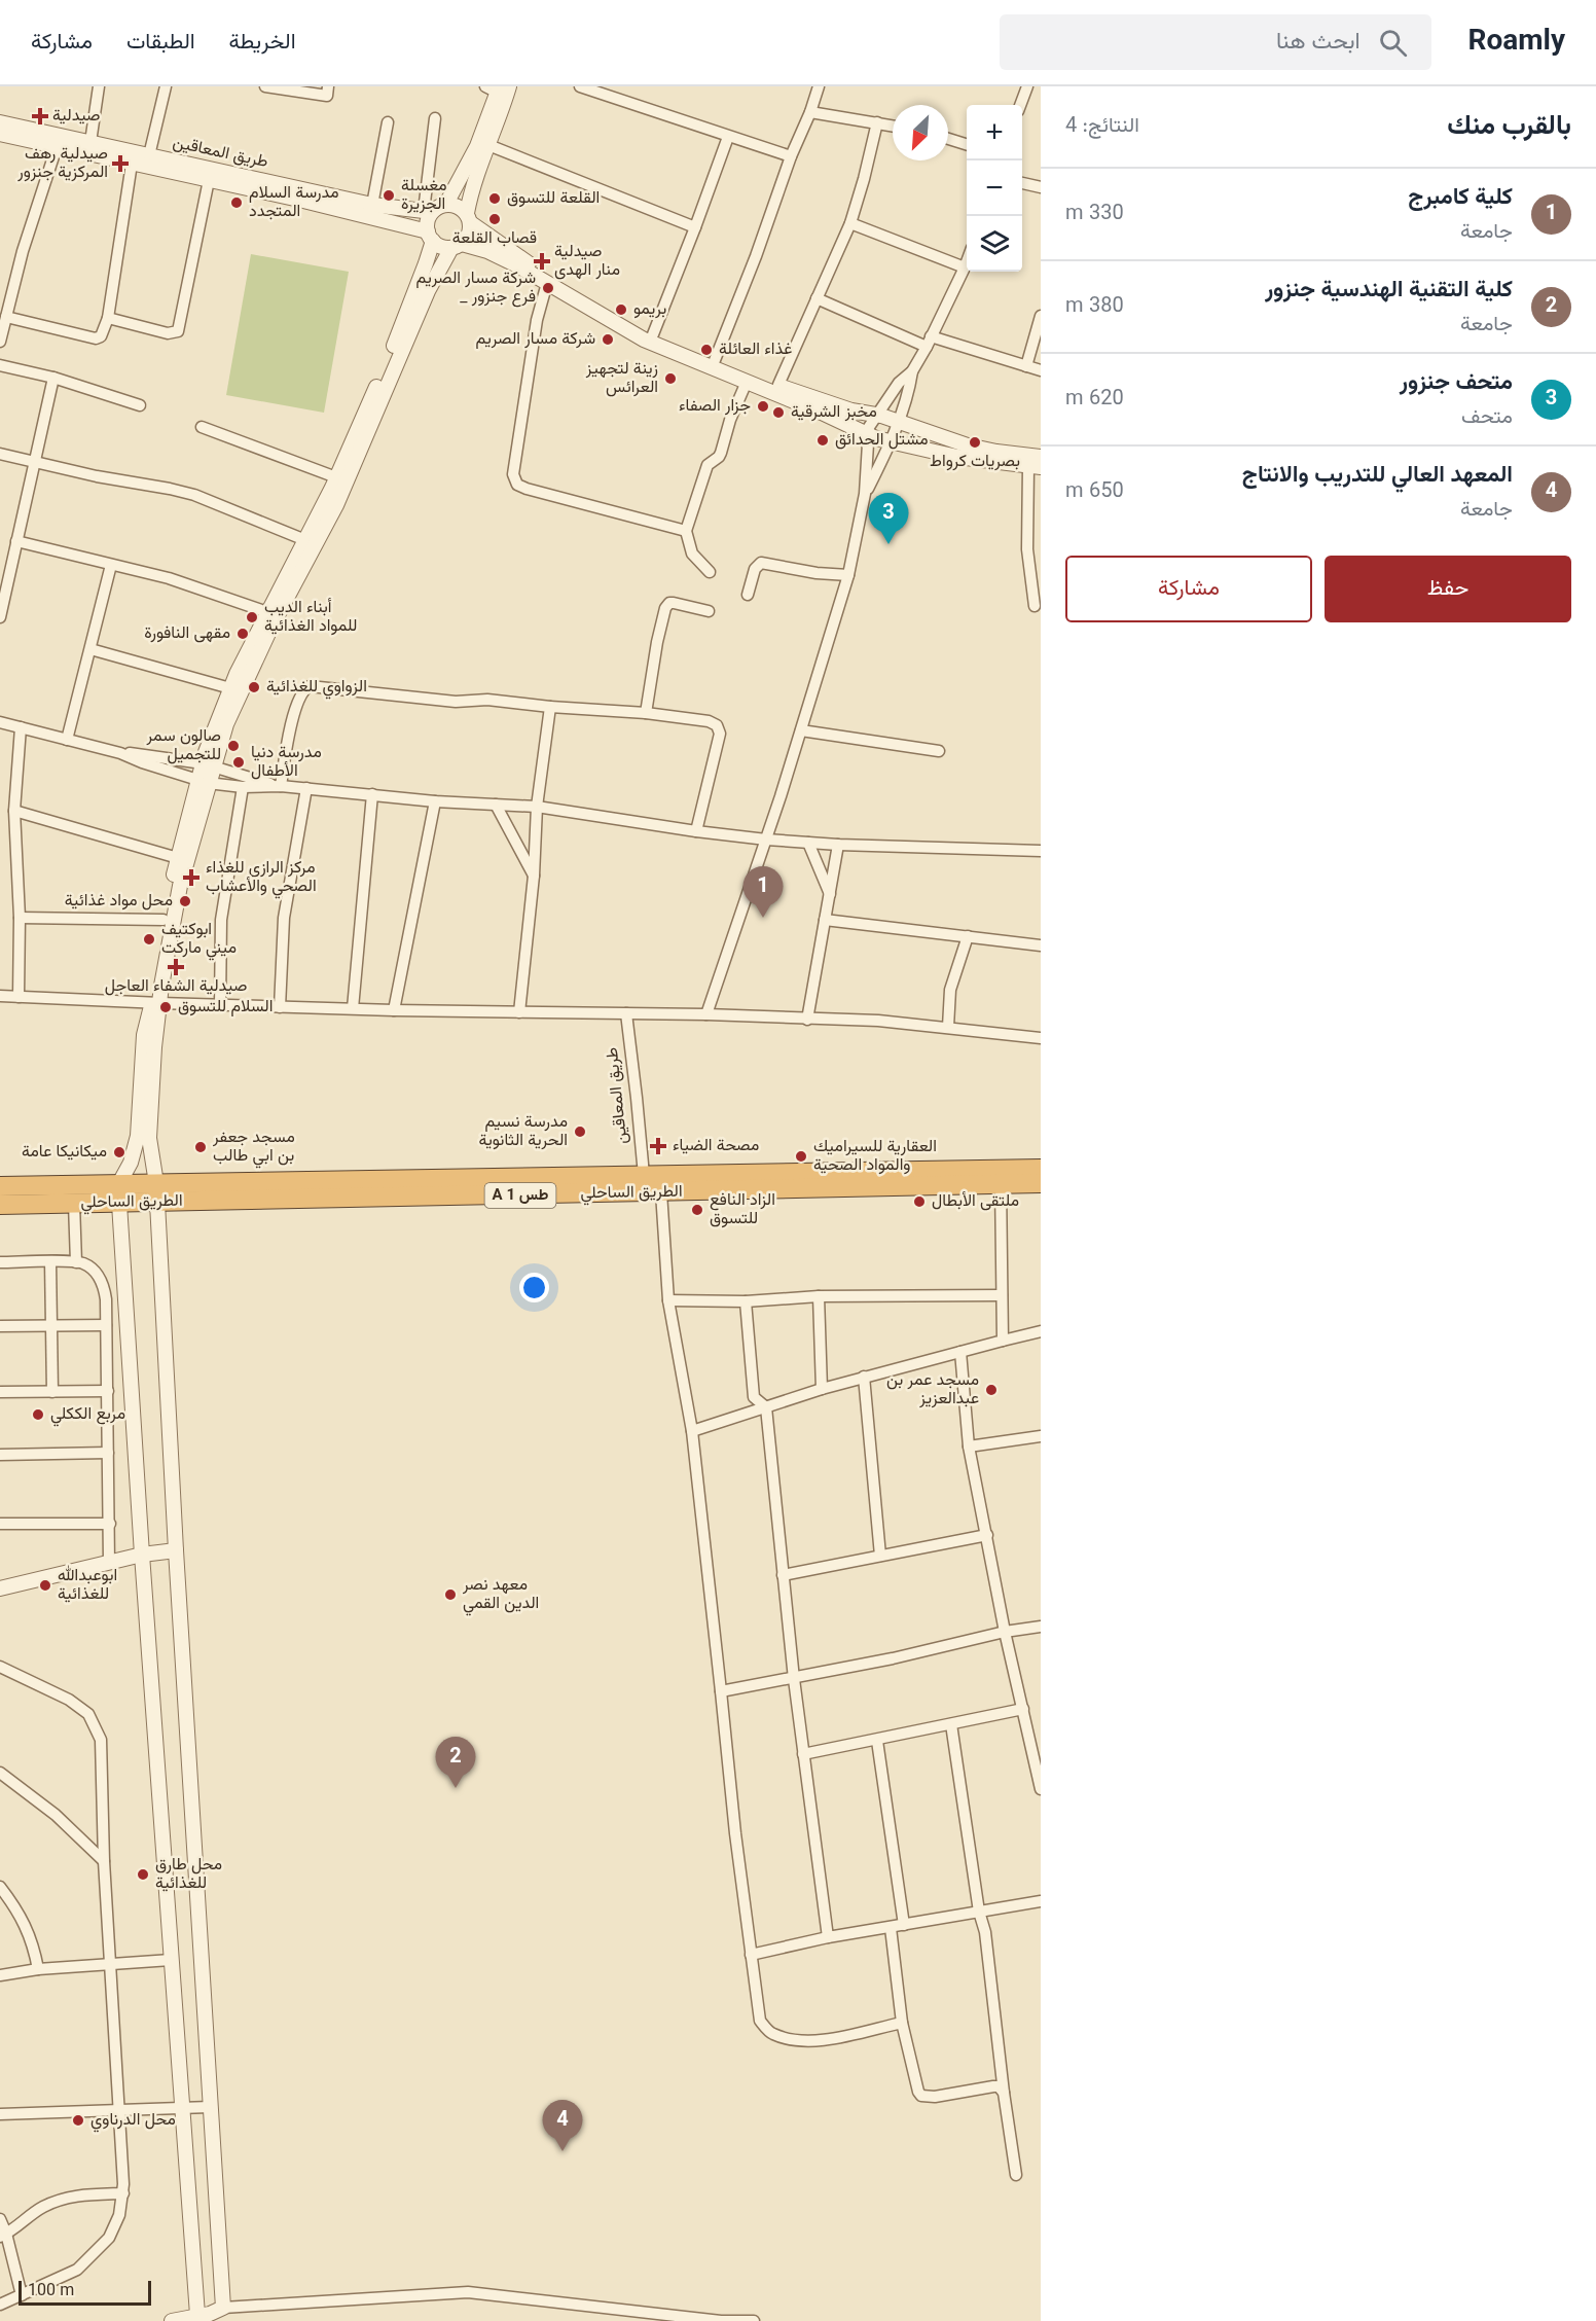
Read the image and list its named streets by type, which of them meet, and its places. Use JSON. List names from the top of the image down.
{
  "streets": {
    "highway": ["الطريق الساحلي", "A 1 طس"],
    "street": ["طريق المعاقين"]
  },
  "crossings": [
    ["طريق المعاقين", "الطريق الساحلي"]
  ],
  "places": {
    "health": [
      "صيدلية",
      "صيدلية رهف المركزية جنزور",
      "صيدلية منار الهدى",
      "مركز الرازي للغذاء الصحي والأعشاب",
      "صيدلية الشفاء العاجل",
      "مصحة الضياء"
    ],
    "other": [
      "مغسلة الجزيرة",
      "القلعة للتسوق",
      "مدرسة السلام المتجدد",
      "قصاب القلعة",
      "شركة مسار الصريم _ فرع جنزور",
      "بريمو",
      "شركة مسار الصريم",
      "غذاء العائلة",
      "زينة لتجهيز العرائس",
      "جزار الصفاء",
      "مخبز الشرقية",
      "مشتل الحدائق",
      "بصريات كرواط",
      "أبناء الديب للمواد الغذائية",
      "مقهى النافورة",
      "الزواوي للغذائية",
      "صالون سمر للتجميل",
      "مدرسة دنيا الأطفال",
      "محل مواد غذائية",
      "ابوكتيف ميني ماركت",
      "السلام للتسوق",
      "مدرسة نسيم الحرية الثانوية",
      "مسجد جعفر بن ابي طالب",
      "ميكانيكا عامة",
      "العقارية للسيراميك والمواد الصحية",
      "ملتقى الأبطال",
      "الزاد النافع للتسوق",
      "مسجد عمر بن عبدالعزيز",
      "مربع الككلي",
      "ابوعبدالله للغذائية",
      "معهد نصر الدين القمي",
      "محل طارق للغذائية",
      "محل الدرناوي"
    ]
  },
  "scale_bar": "100 m",
  "north": "bottom left",
  "page": {
    "header": "Roamly",
    "search": "ابحث هنا",
    "nav": ["الخريطة", "الطبقات", "مشاركة"],
    "heading": ["بالقرب منك", "النتائج: 4"],
    "map_buttons": ["+", "−"],
    "list": [
      {
        "mark": "1",
        "name": "كلية كامبرج",
        "note": "جامعة",
        "value": "330 m"
      },
      {
        "mark": "2",
        "name": "كلية التقنية الهندسية جنزور",
        "note": "جامعة",
        "value": "380 m"
      },
      {
        "mark": "3",
        "name": "متحف جنزور",
        "note": "متحف",
        "value": "620 m"
      },
      {
        "mark": "4",
        "name": "المعهد العالي للتدريب والانتاج",
        "note": "جامعة",
        "value": "650 m"
      }
    ],
    "pins": [
      "3",
      "1",
      "2",
      "4"
    ],
    "buttons": ["حفظ", "مشاركة"],
    "scale": "100 m"
  }
}
